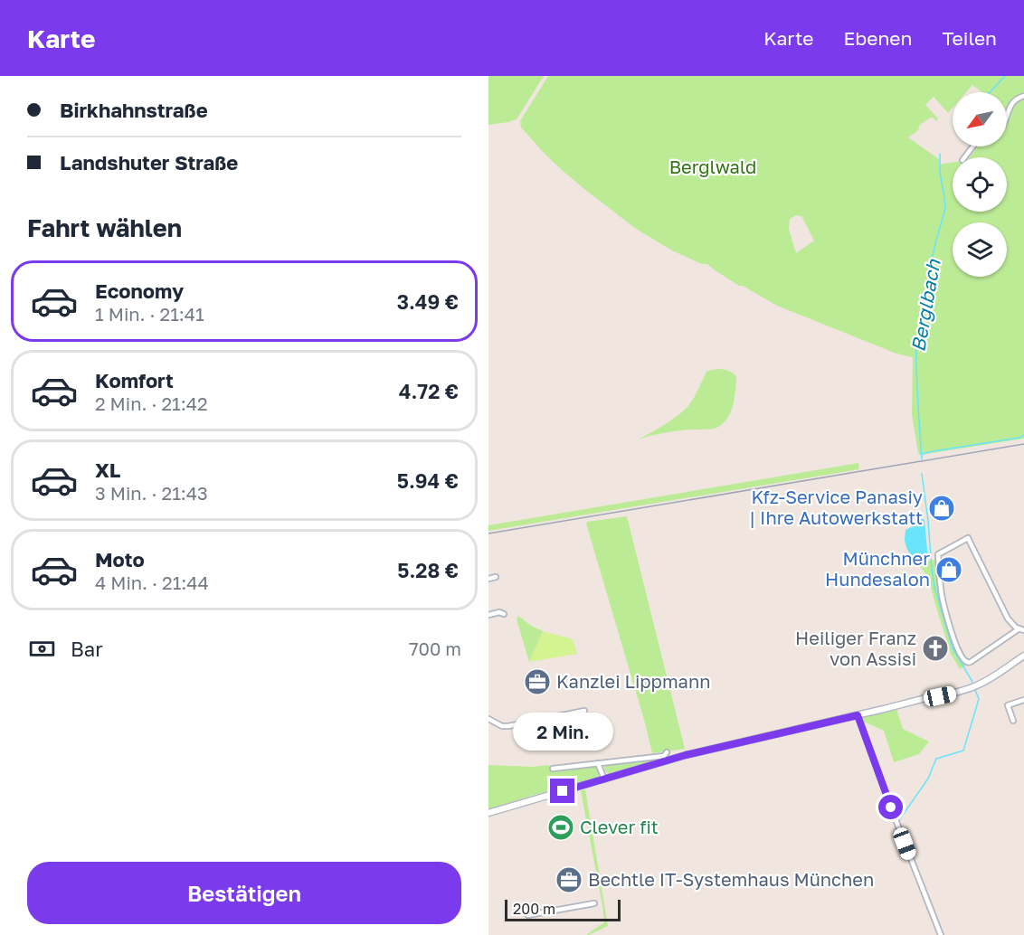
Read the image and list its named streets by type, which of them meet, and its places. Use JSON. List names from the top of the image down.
{
  "water": ["Berglbach"],
  "parks": ["Berglwald"],
  "places": {
    "shop": ["Kfz-Service Panasiy | Ihre Autowerkstatt", "Münchner Hundesalon"],
    "church": ["Heiliger Franz von Assisi"],
    "office": ["Kanzlei Lippmann", "Bechtle IT-Systemhaus München"],
    "sports": ["Clever fit"]
  },
  "scale_bar": "200 m",
  "north": "bottom left",
  "page": {
    "header": "Karte",
    "nav": ["Karte", "Ebenen", "Teilen"],
    "banner": ["Birkhahnstraße", "Landshuter Straße"],
    "heading": "Fahrt wählen",
    "list": [
      {
        "name": "Economy",
        "note": "1 Min. · 21:41",
        "value": "3.49 €"
      },
      {
        "name": "Komfort",
        "note": "2 Min. · 21:42",
        "value": "4.72 €"
      },
      {
        "name": "XL",
        "note": "3 Min. · 21:43",
        "value": "5.94 €"
      },
      {
        "name": "Moto",
        "note": "4 Min. · 21:44",
        "value": "5.28 €"
      }
    ],
    "pay": ["Bar", "700 m"],
    "bubble": "2 Min.",
    "buttons": "Bestätigen",
    "scale": "200 m"
  }
}
